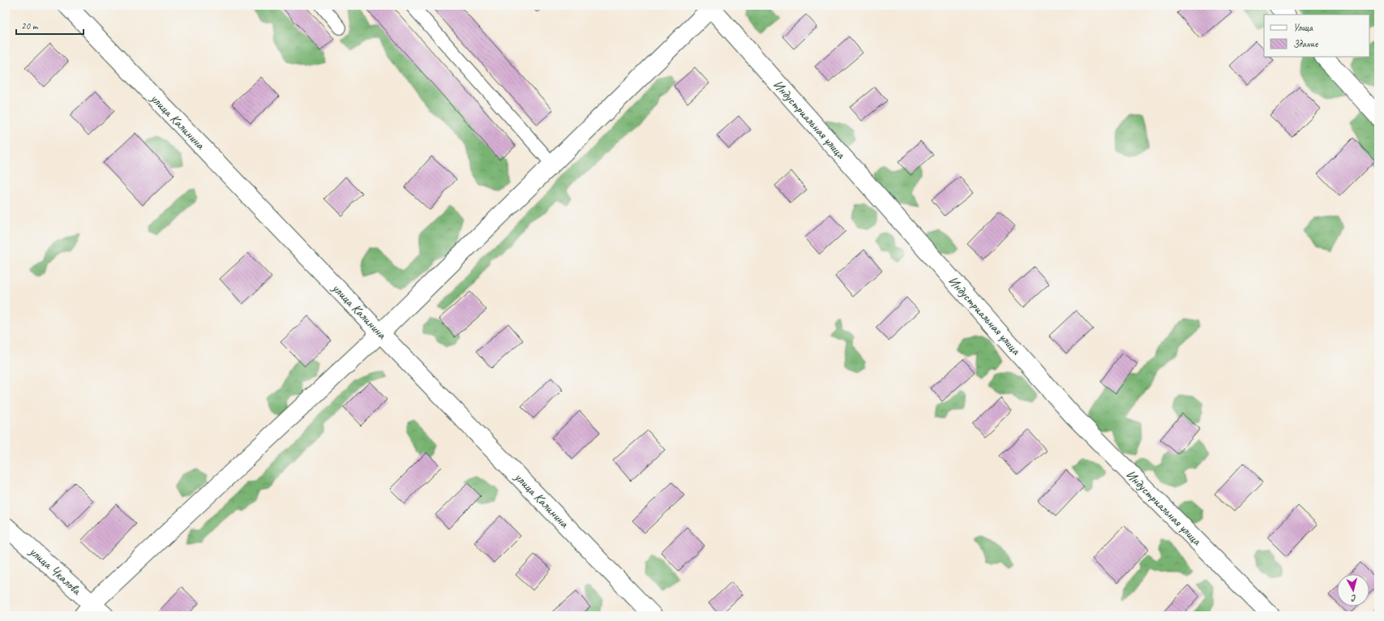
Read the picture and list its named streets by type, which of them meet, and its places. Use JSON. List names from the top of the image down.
{
  "streets": {
    "street": ["Индустриальная улица", "улица Калинина", "улица Чкалова"]
  },
  "legend": ["Улица", "Здание"],
  "scale_bar": "20 m",
  "north": "bottom"
}
